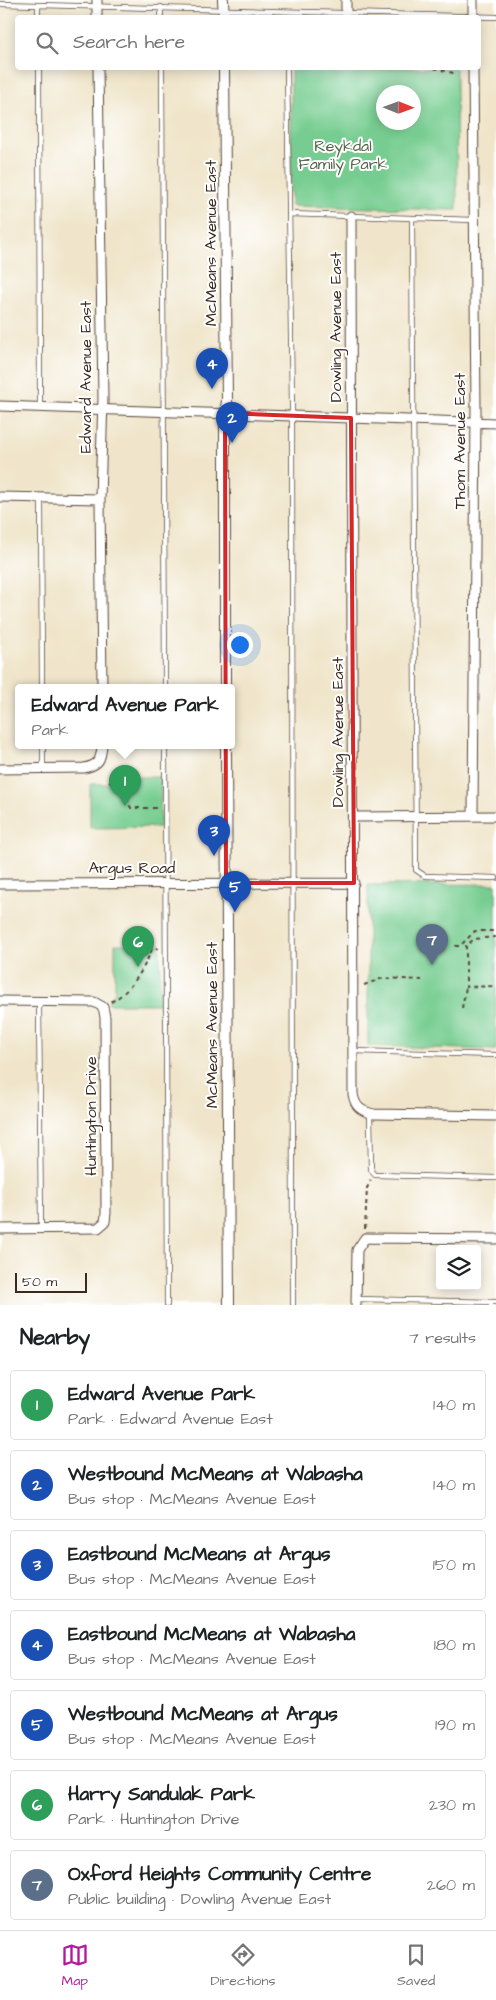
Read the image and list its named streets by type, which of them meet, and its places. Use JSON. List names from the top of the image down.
{
  "streets": {
    "street": [
      "McMeans Avenue East",
      "Dowling Avenue East",
      "Edward Avenue East",
      "Thom Avenue East",
      "Argus Road",
      "Huntington Drive"
    ]
  },
  "crossings": [
    ["McMeans Avenue East", "Argus Road"],
    ["Dowling Avenue East", "Argus Road"]
  ],
  "parks": ["Reykdal Family Park"],
  "scale_bar": "50 m",
  "north": "right",
  "page": {
    "search": "Search here",
    "pins": [
      "4",
      "2",
      "1",
      "3",
      "5",
      "7",
      "6"
    ],
    "popup": ["Edward Avenue Park", "Park"],
    "scale": "50 m",
    "heading": ["Nearby", "7 results"],
    "list": [
      {
        "mark": "1",
        "name": "Edward Avenue Park",
        "note": "Park · Edward Avenue East",
        "value": "140 m"
      },
      {
        "mark": "2",
        "name": "Westbound McMeans at Wabasha",
        "note": "Bus stop · McMeans Avenue East",
        "value": "140 m"
      },
      {
        "mark": "3",
        "name": "Eastbound McMeans at Argus",
        "note": "Bus stop · McMeans Avenue East",
        "value": "150 m"
      },
      {
        "mark": "4",
        "name": "Eastbound McMeans at Wabasha",
        "note": "Bus stop · McMeans Avenue East",
        "value": "180 m"
      },
      {
        "mark": "5",
        "name": "Westbound McMeans at Argus",
        "note": "Bus stop · McMeans Avenue East",
        "value": "190 m"
      },
      {
        "mark": "6",
        "name": "Harry Sandulak Park",
        "note": "Park · Huntington Drive",
        "value": "230 m"
      },
      {
        "mark": "7",
        "name": "Oxford Heights Community Centre",
        "note": "Public building · Dowling Avenue East",
        "value": "260 m"
      }
    ],
    "nav": ["Map", "Directions", "Saved"]
  }
}
